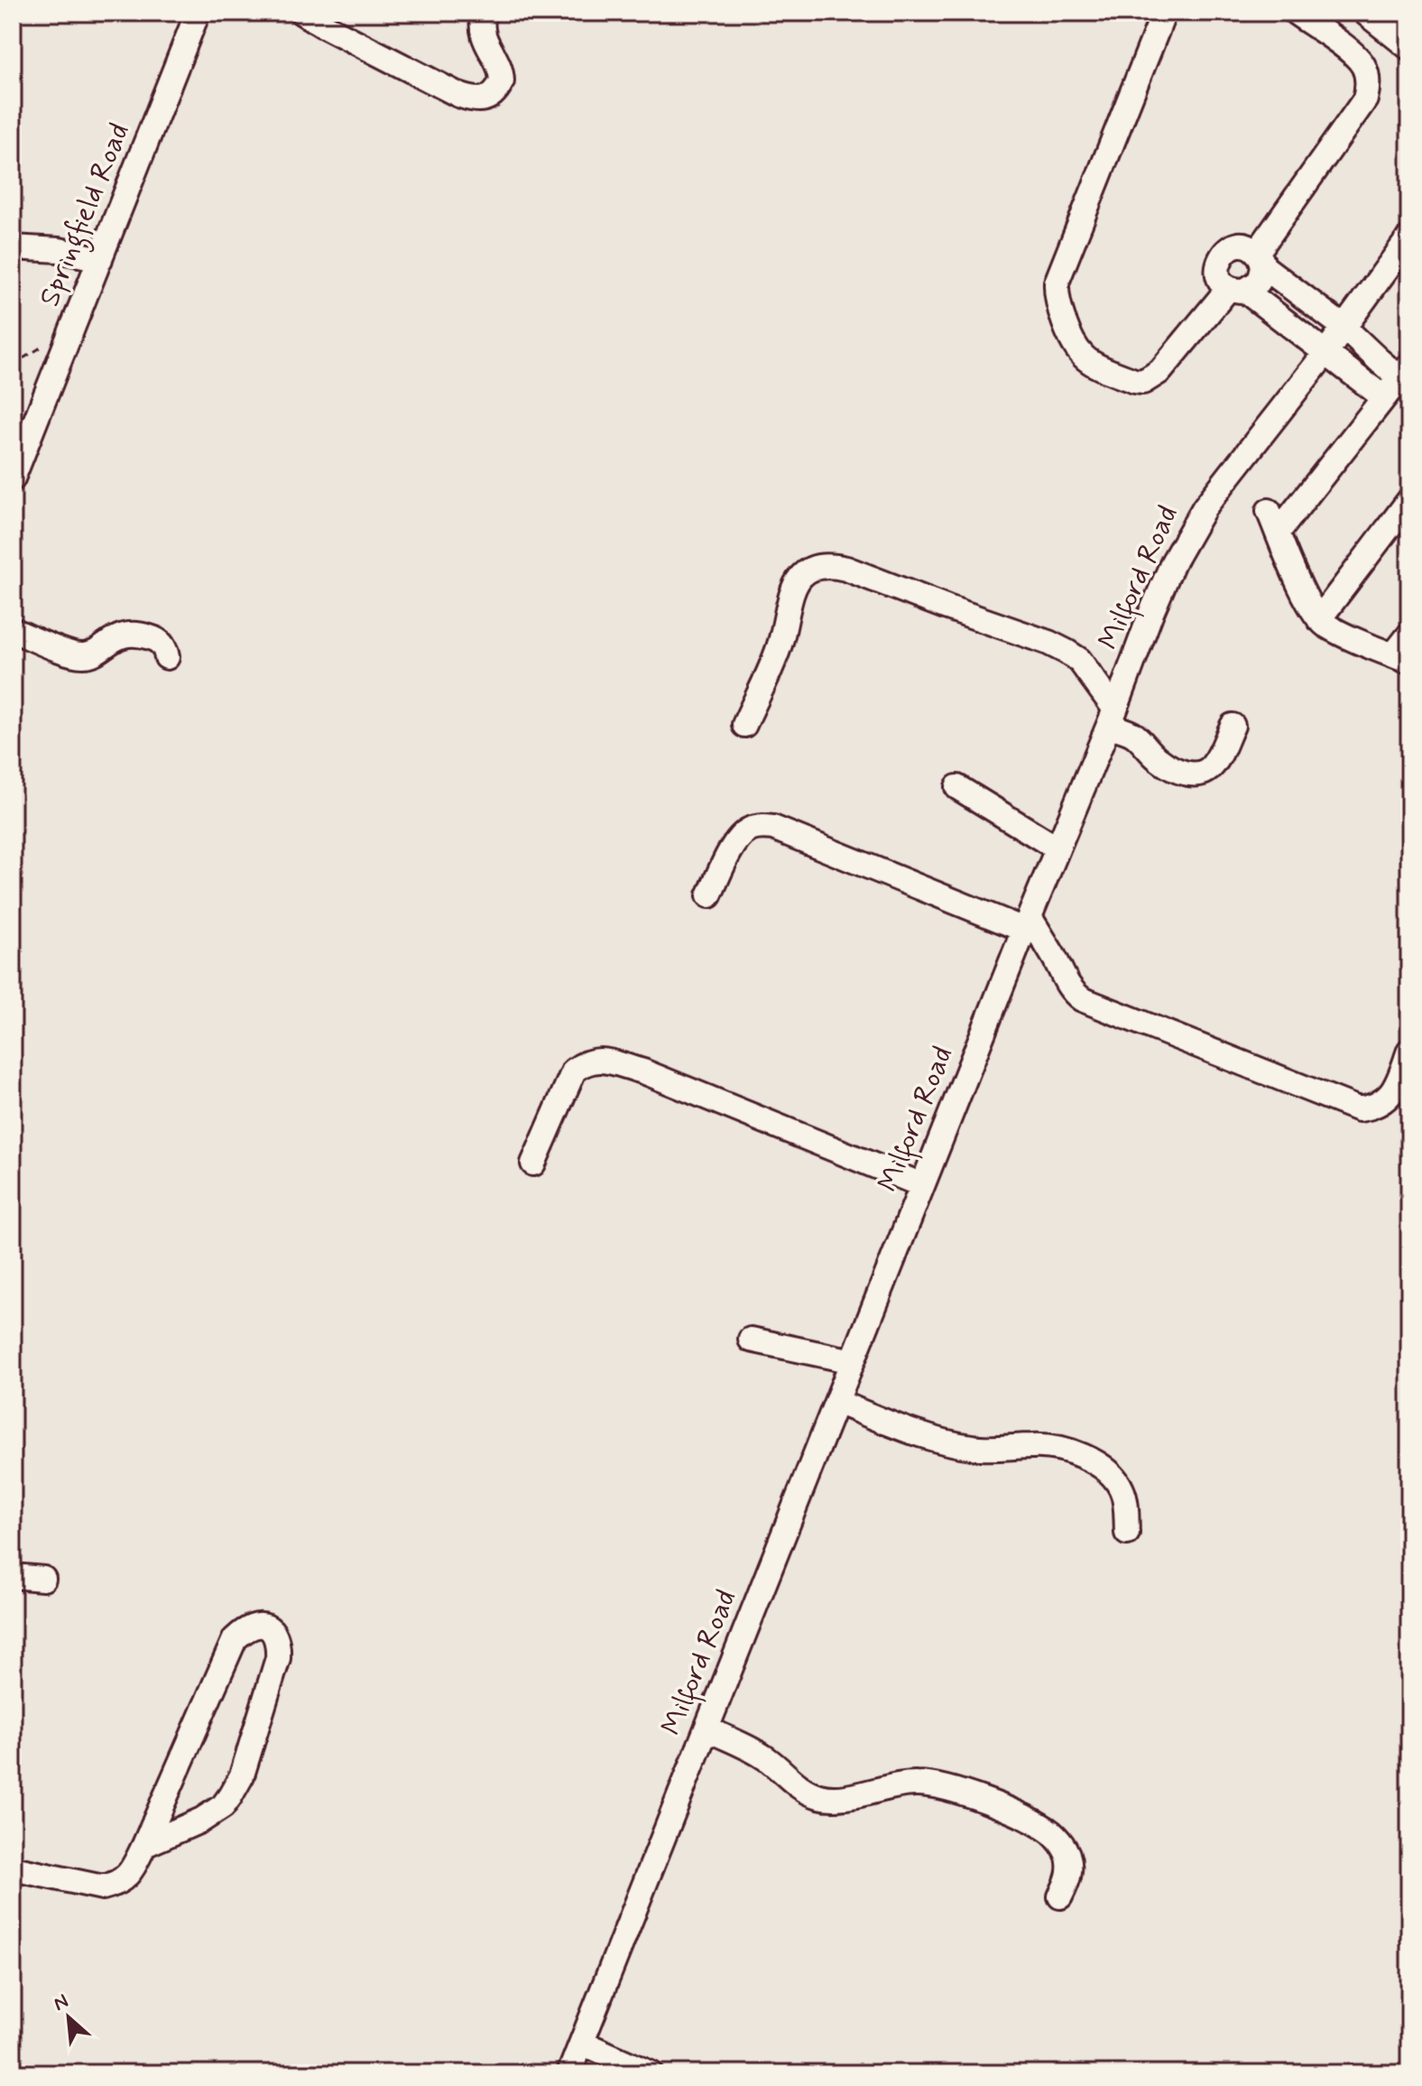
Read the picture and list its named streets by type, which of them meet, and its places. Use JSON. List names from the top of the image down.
{
  "streets": {
    "street": ["Springfield Road", "Milford Road"]
  },
  "north": "top left"
}
